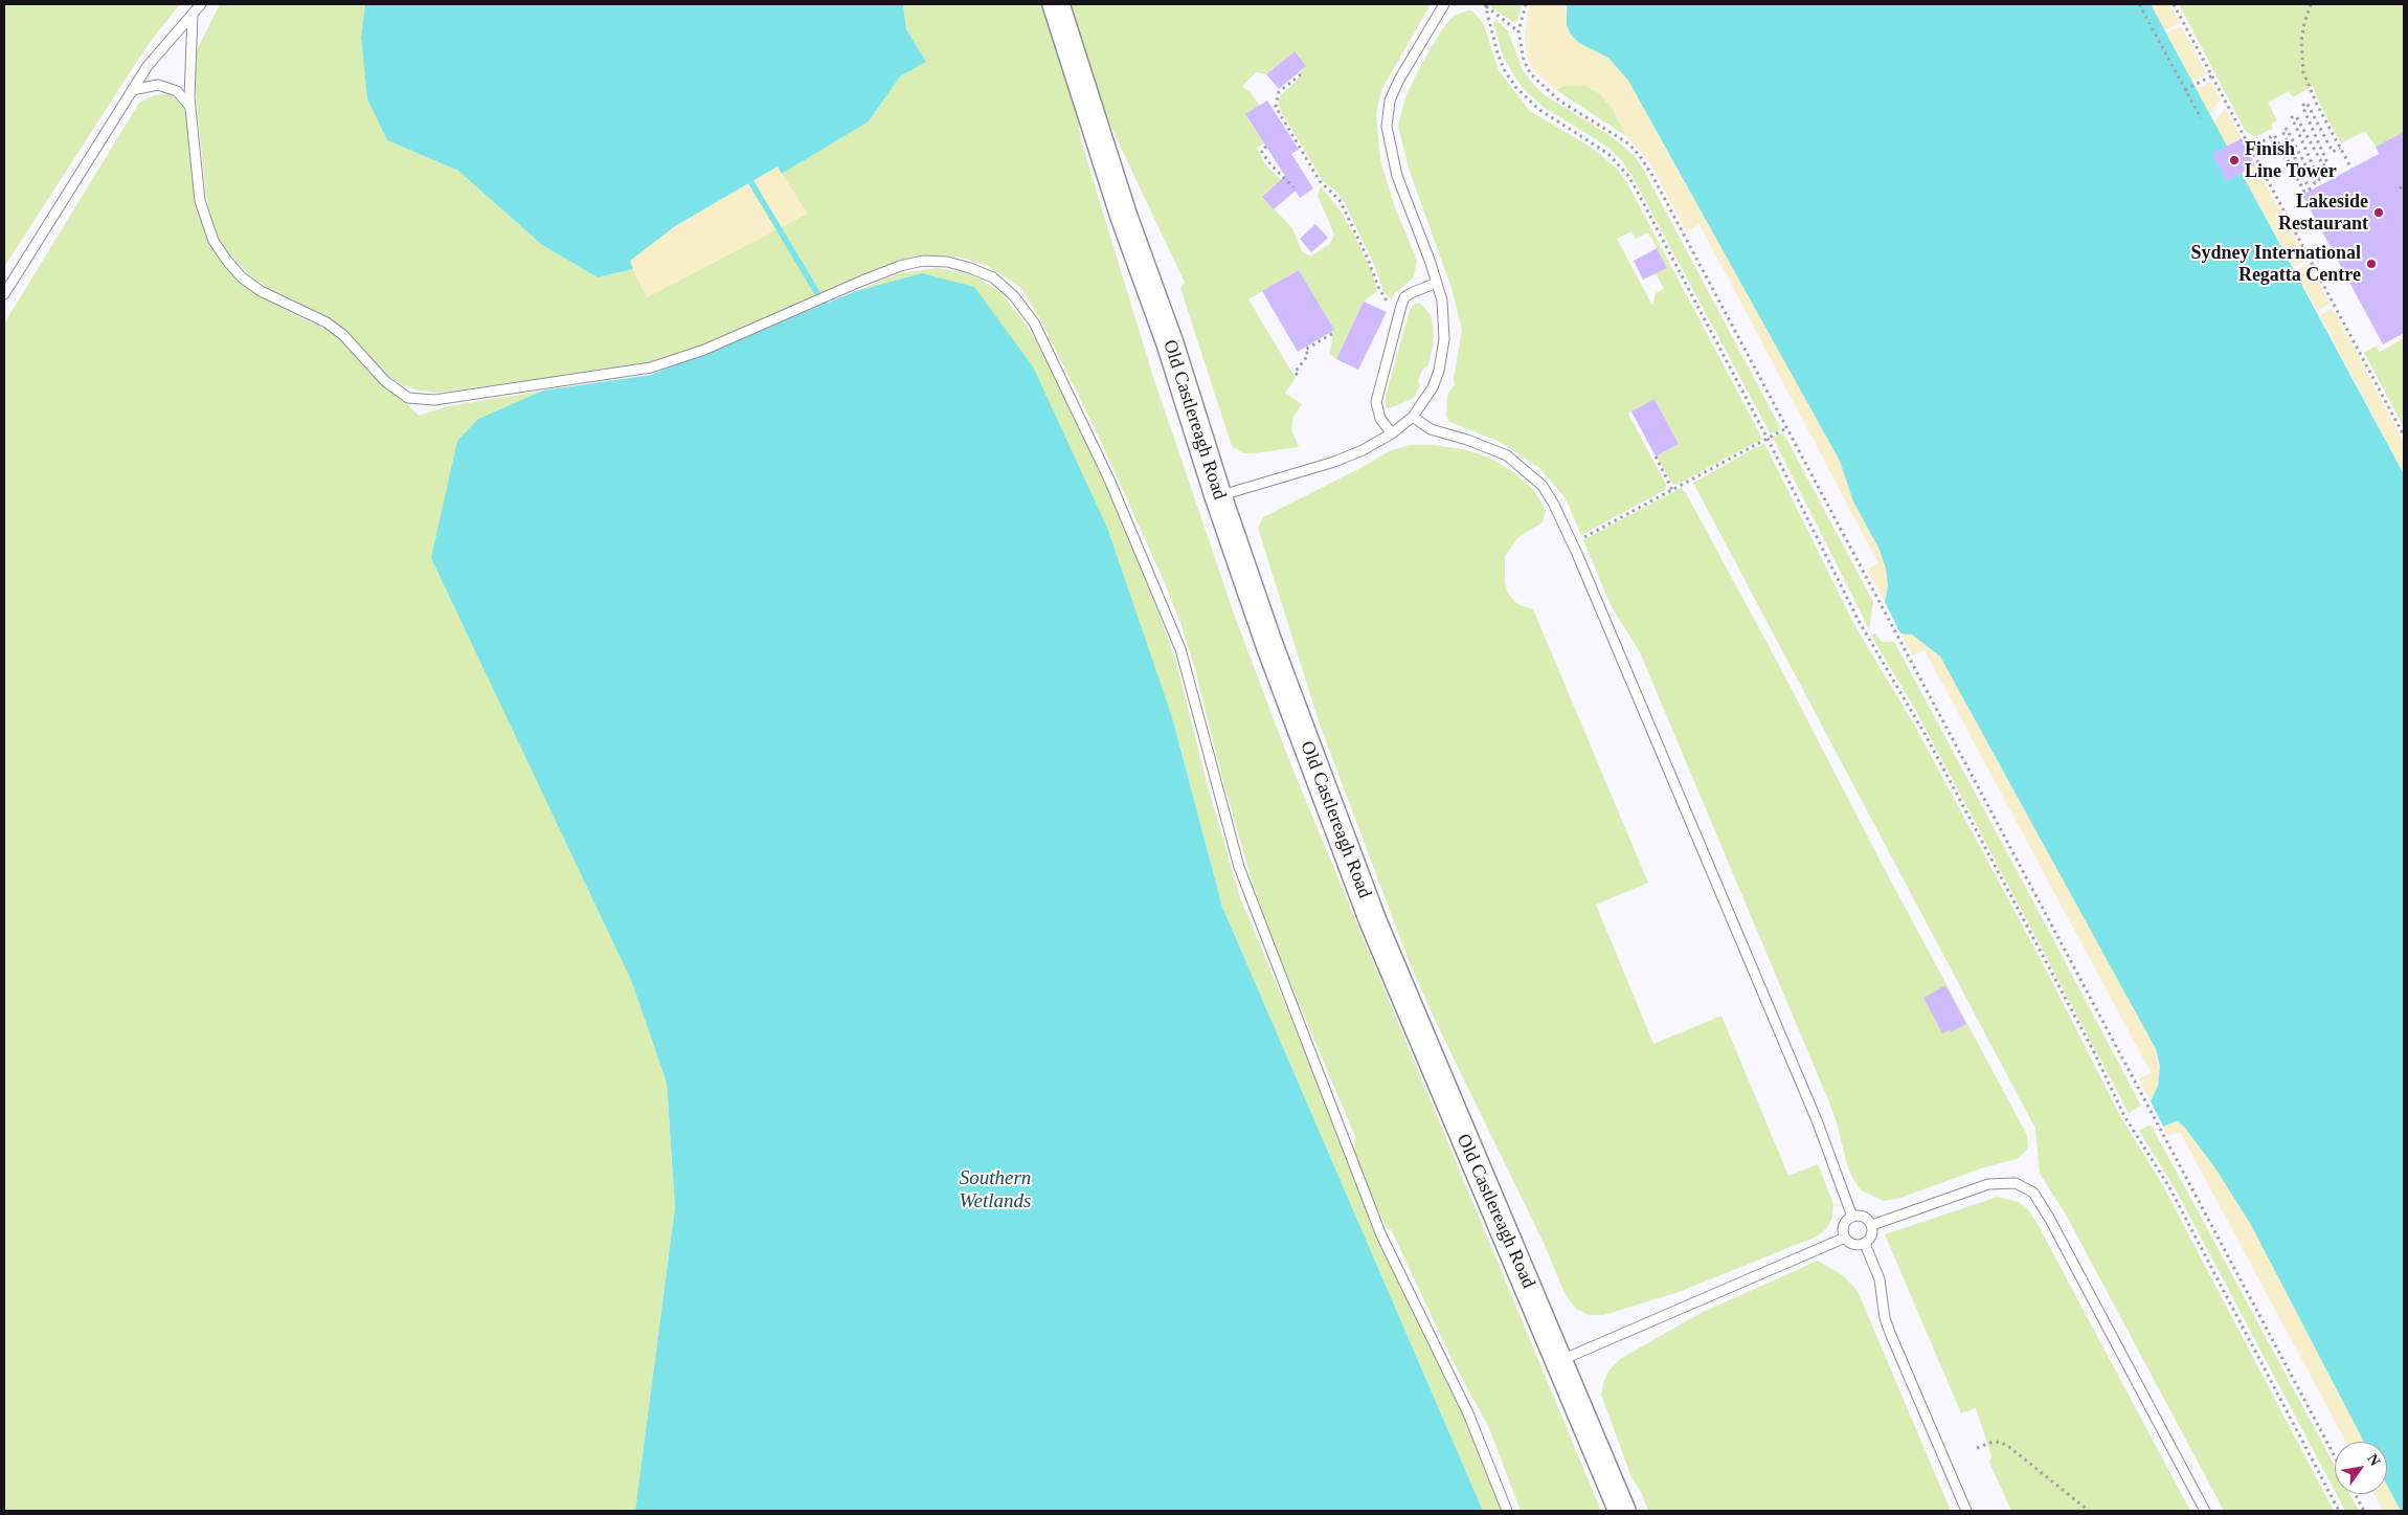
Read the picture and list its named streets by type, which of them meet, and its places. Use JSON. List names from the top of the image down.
{
  "streets": {
    "street": ["Old Castlereagh Road"]
  },
  "water": ["Southern Wetlands"],
  "places": ["Finish Line Tower", "Lakeside Restaurant", "Sydney International Regatta Centre"],
  "north": "top right"
}
